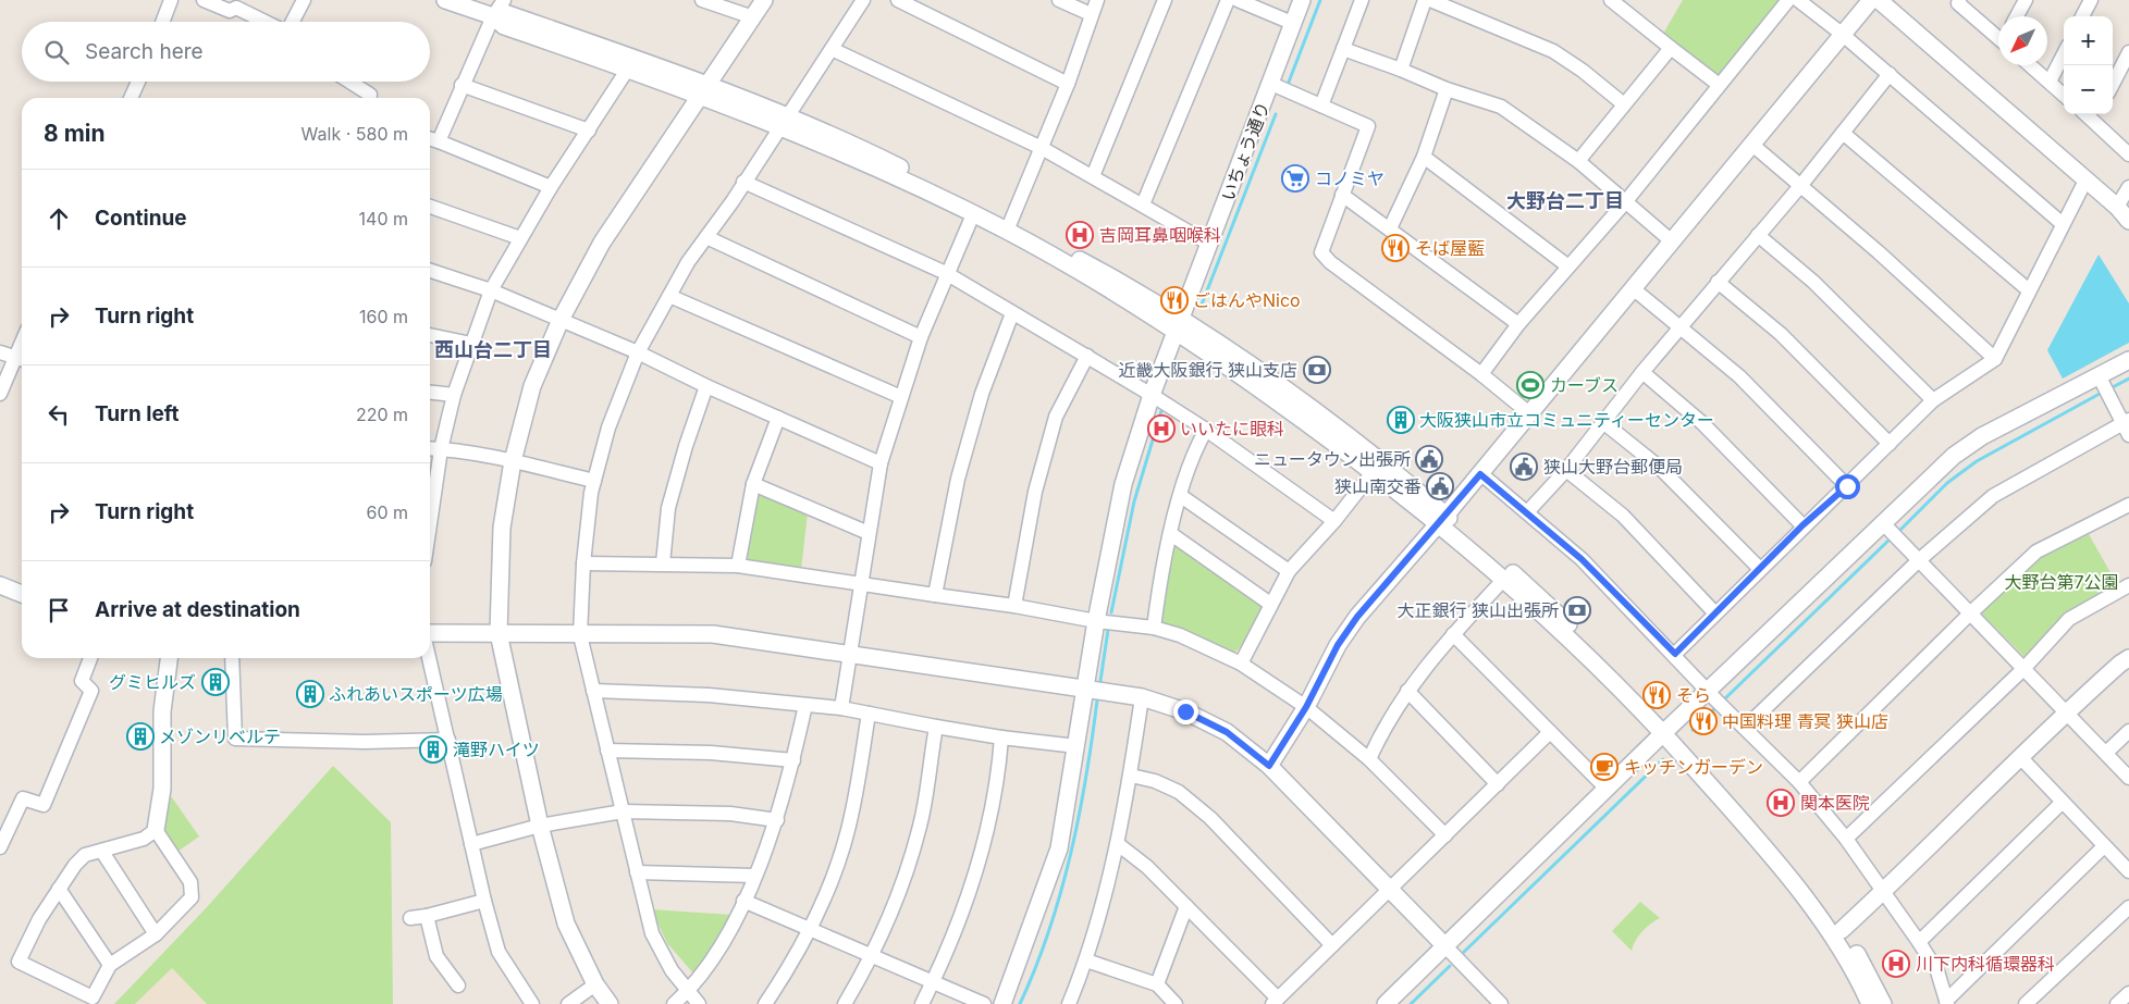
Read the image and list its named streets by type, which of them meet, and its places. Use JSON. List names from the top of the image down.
{
  "streets": {
    "street": ["いちょう通り"]
  },
  "districts": ["大野台二丁目", "西山台二丁目"],
  "parks": ["大野台第7公園"],
  "places": {
    "supermarket": ["コノミヤ"],
    "hospital": [
      "吉岡耳鼻咽喉科",
      "いいたに眼科",
      "関本医院",
      "川下内科循環器科"
    ],
    "restaurant": [
      "そば屋藍",
      "ごはんやNico",
      "そら",
      "中国料理 青冥 狭山店"
    ],
    "bank": ["近畿大阪銀行 狭山支店", "大正銀行 狭山出張所"],
    "sports": ["カーブス"],
    "building": [
      "大阪狭山市立コミュニティーセンター",
      "グミヒルズ",
      "ふれあいスポーツ広場",
      "メゾンリベルテ",
      "滝野ハイツ"
    ],
    "public building": ["ニュータウン出張所", "狭山大野台郵便局", "狭山南交番"],
    "cafe": ["キッチンガーデン"]
  },
  "north": "bottom left",
  "page": {
    "map_buttons": ["+", "−"],
    "search": "Search here",
    "heading": ["8 min", "Walk · 580 m"],
    "list": [
      ["Continue", "140 m"],
      ["Turn right", "160 m"],
      ["Turn left", "220 m"],
      ["Turn right", "60 m"],
      "Arrive at destination"
    ]
  }
}
